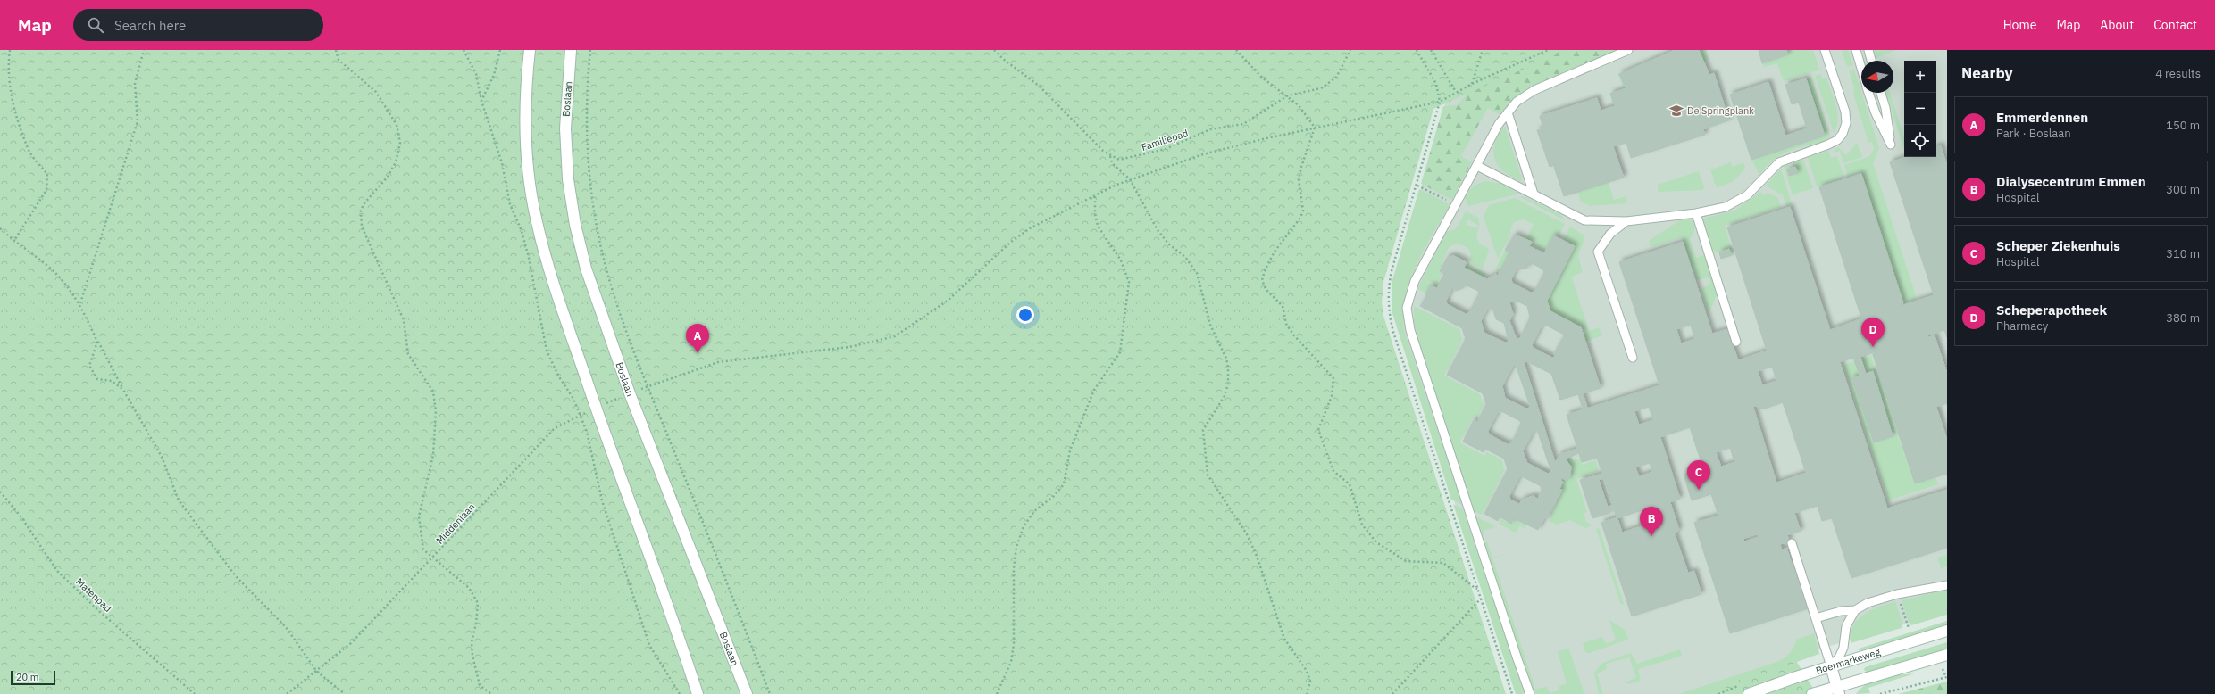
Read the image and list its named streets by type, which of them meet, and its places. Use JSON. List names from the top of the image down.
{
  "streets": {
    "main road": ["Boslaan", "Boermarkeweg"],
    "path": ["Familiepad", "Middenlaan", "Matenpad"]
  },
  "crossings": [
    ["Boslaan", "Middenlaan"]
  ],
  "places": {
    "school or university": ["De Springplank"]
  },
  "scale_bar": "20 m",
  "north": "left",
  "page": {
    "header": "Map",
    "search": "Search here",
    "nav": [
      "Home",
      "Map",
      "About",
      "Contact"
    ],
    "heading": ["Nearby", "4 results"],
    "map_buttons": ["+", "−"],
    "list": [
      {
        "mark": "A",
        "name": "Emmerdennen",
        "note": "Park · Boslaan",
        "value": "150 m"
      },
      {
        "mark": "B",
        "name": "Dialysecentrum Emmen",
        "note": "Hospital",
        "value": "300 m"
      },
      {
        "mark": "C",
        "name": "Scheper Ziekenhuis",
        "note": "Hospital",
        "value": "310 m"
      },
      {
        "mark": "D",
        "name": "Scheperapotheek",
        "note": "Pharmacy",
        "value": "380 m"
      }
    ],
    "pins": [
      "D",
      "A",
      "C",
      "B"
    ],
    "scale": "20 m"
  }
}
